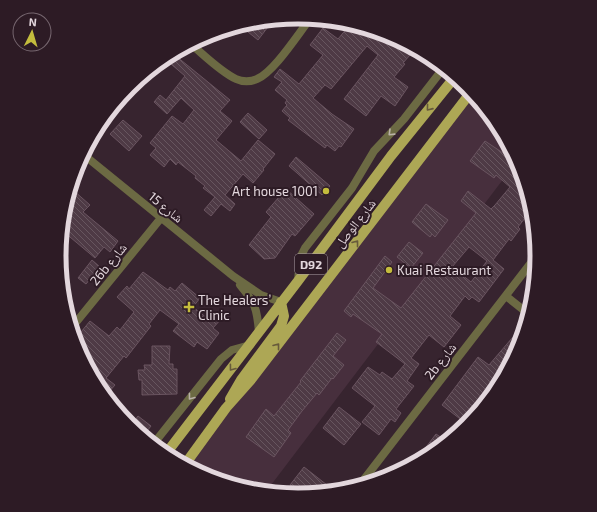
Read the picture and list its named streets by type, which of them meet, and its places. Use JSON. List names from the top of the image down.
{
  "streets": {
    "main road": ["شارع الوصل", "D92"],
    "street": ["شارع 15", "26b شارع", "2b شارع"]
  },
  "crossings": [
    ["شارع 15", "شارع الوصل"],
    ["شارع 15", "26b شارع"]
  ],
  "places": {
    "other": ["Art house 1001", "Kuai Restaurant"],
    "health": ["The Healers’ Clinic"]
  },
  "north": "top"
}
